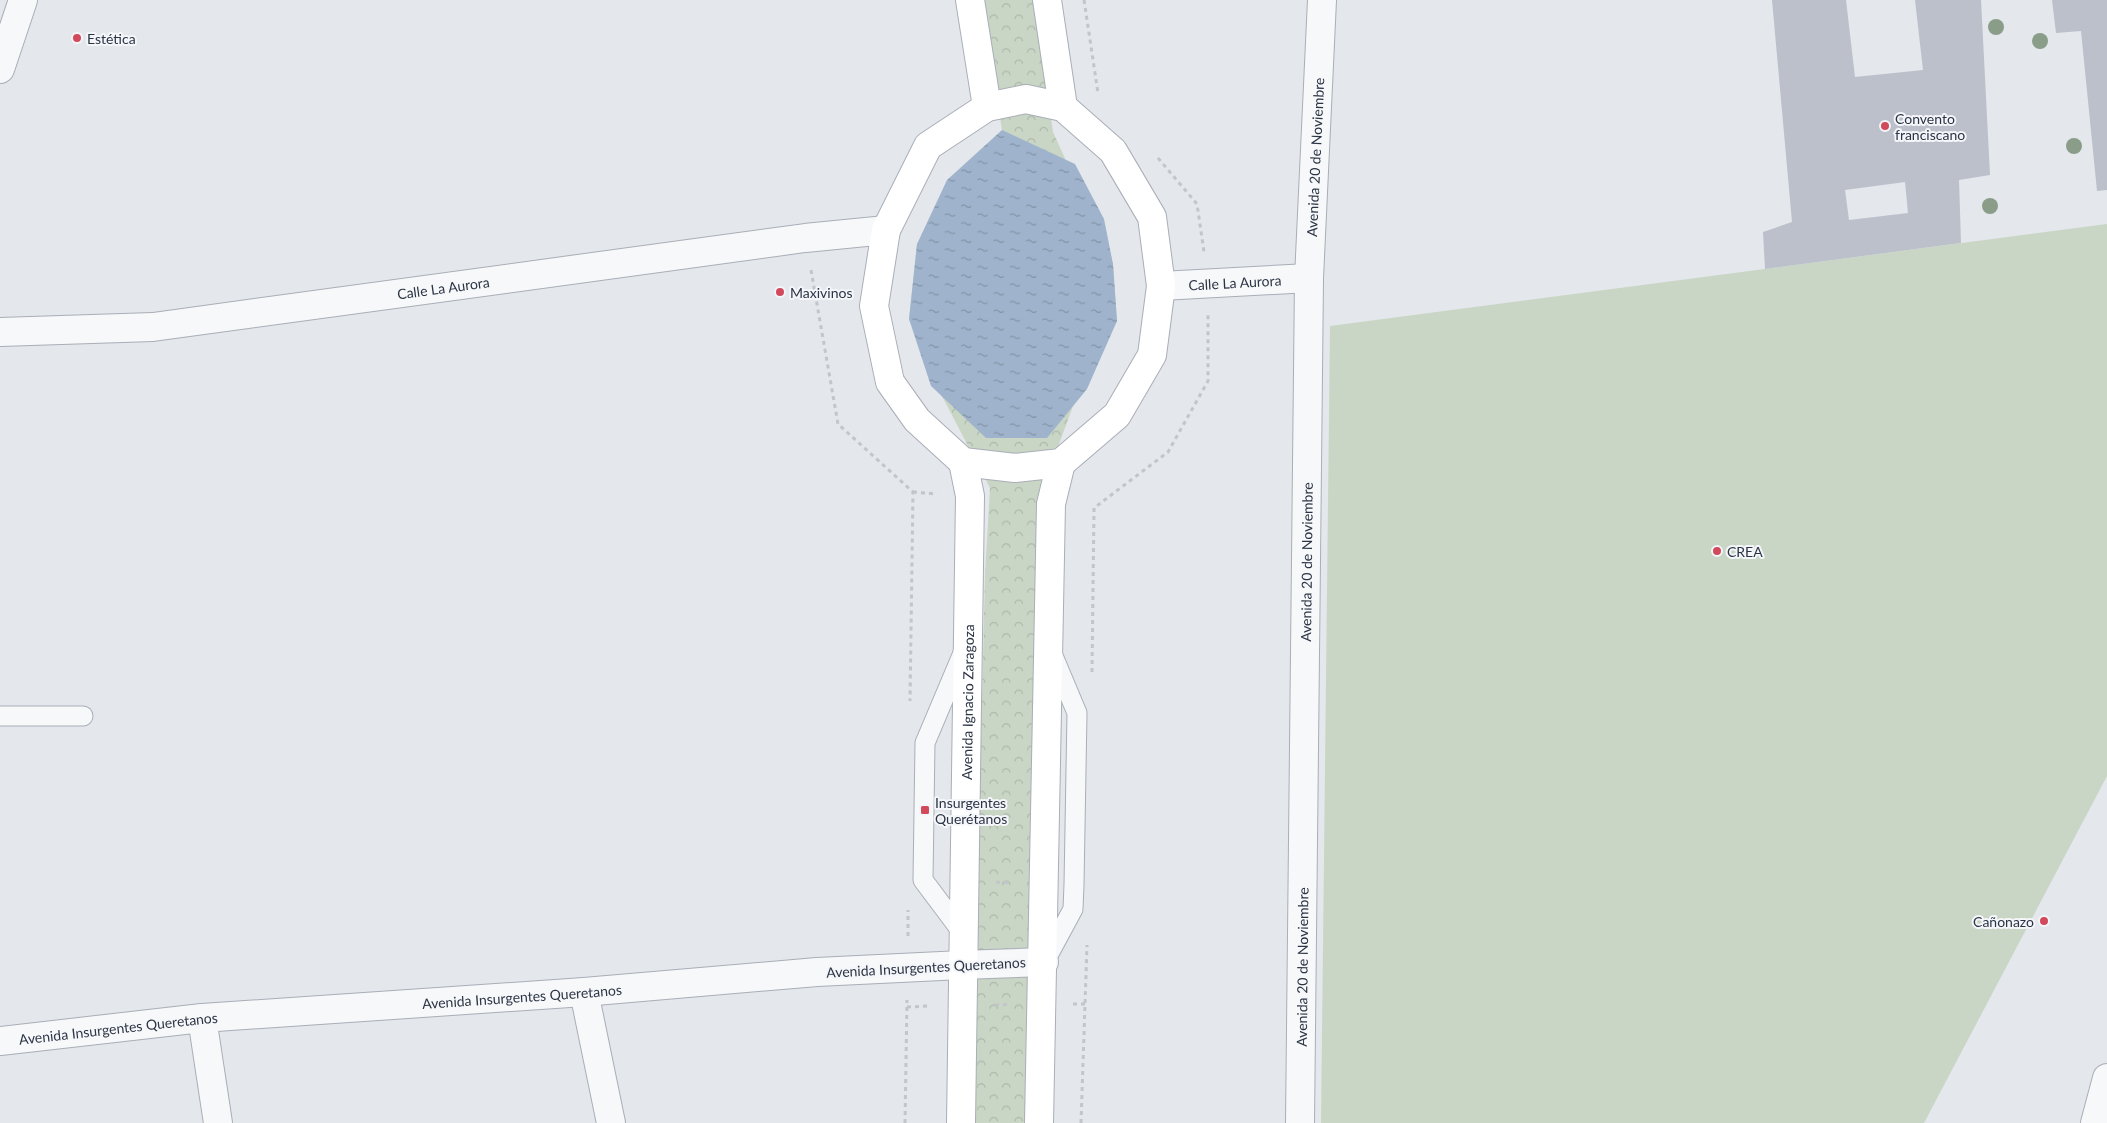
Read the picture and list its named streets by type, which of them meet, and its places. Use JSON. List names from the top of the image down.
{
  "streets": {
    "main road": ["Avenida Ignacio Zaragoza"],
    "street": ["Avenida 20 de Noviembre", "Calle La Aurora", "Avenida Insurgentes Queretanos"]
  },
  "crossings": [
    ["Avenida 20 de Noviembre", "Calle La Aurora"],
    ["Avenida Ignacio Zaragoza", "Avenida Insurgentes Queretanos"]
  ],
  "places": {
    "other": [
      "Estética",
      "Convento franciscano",
      "Maxivinos",
      "CREA",
      "Cañonazo"
    ],
    "transit": ["Insurgentes Querétanos"]
  }
}
